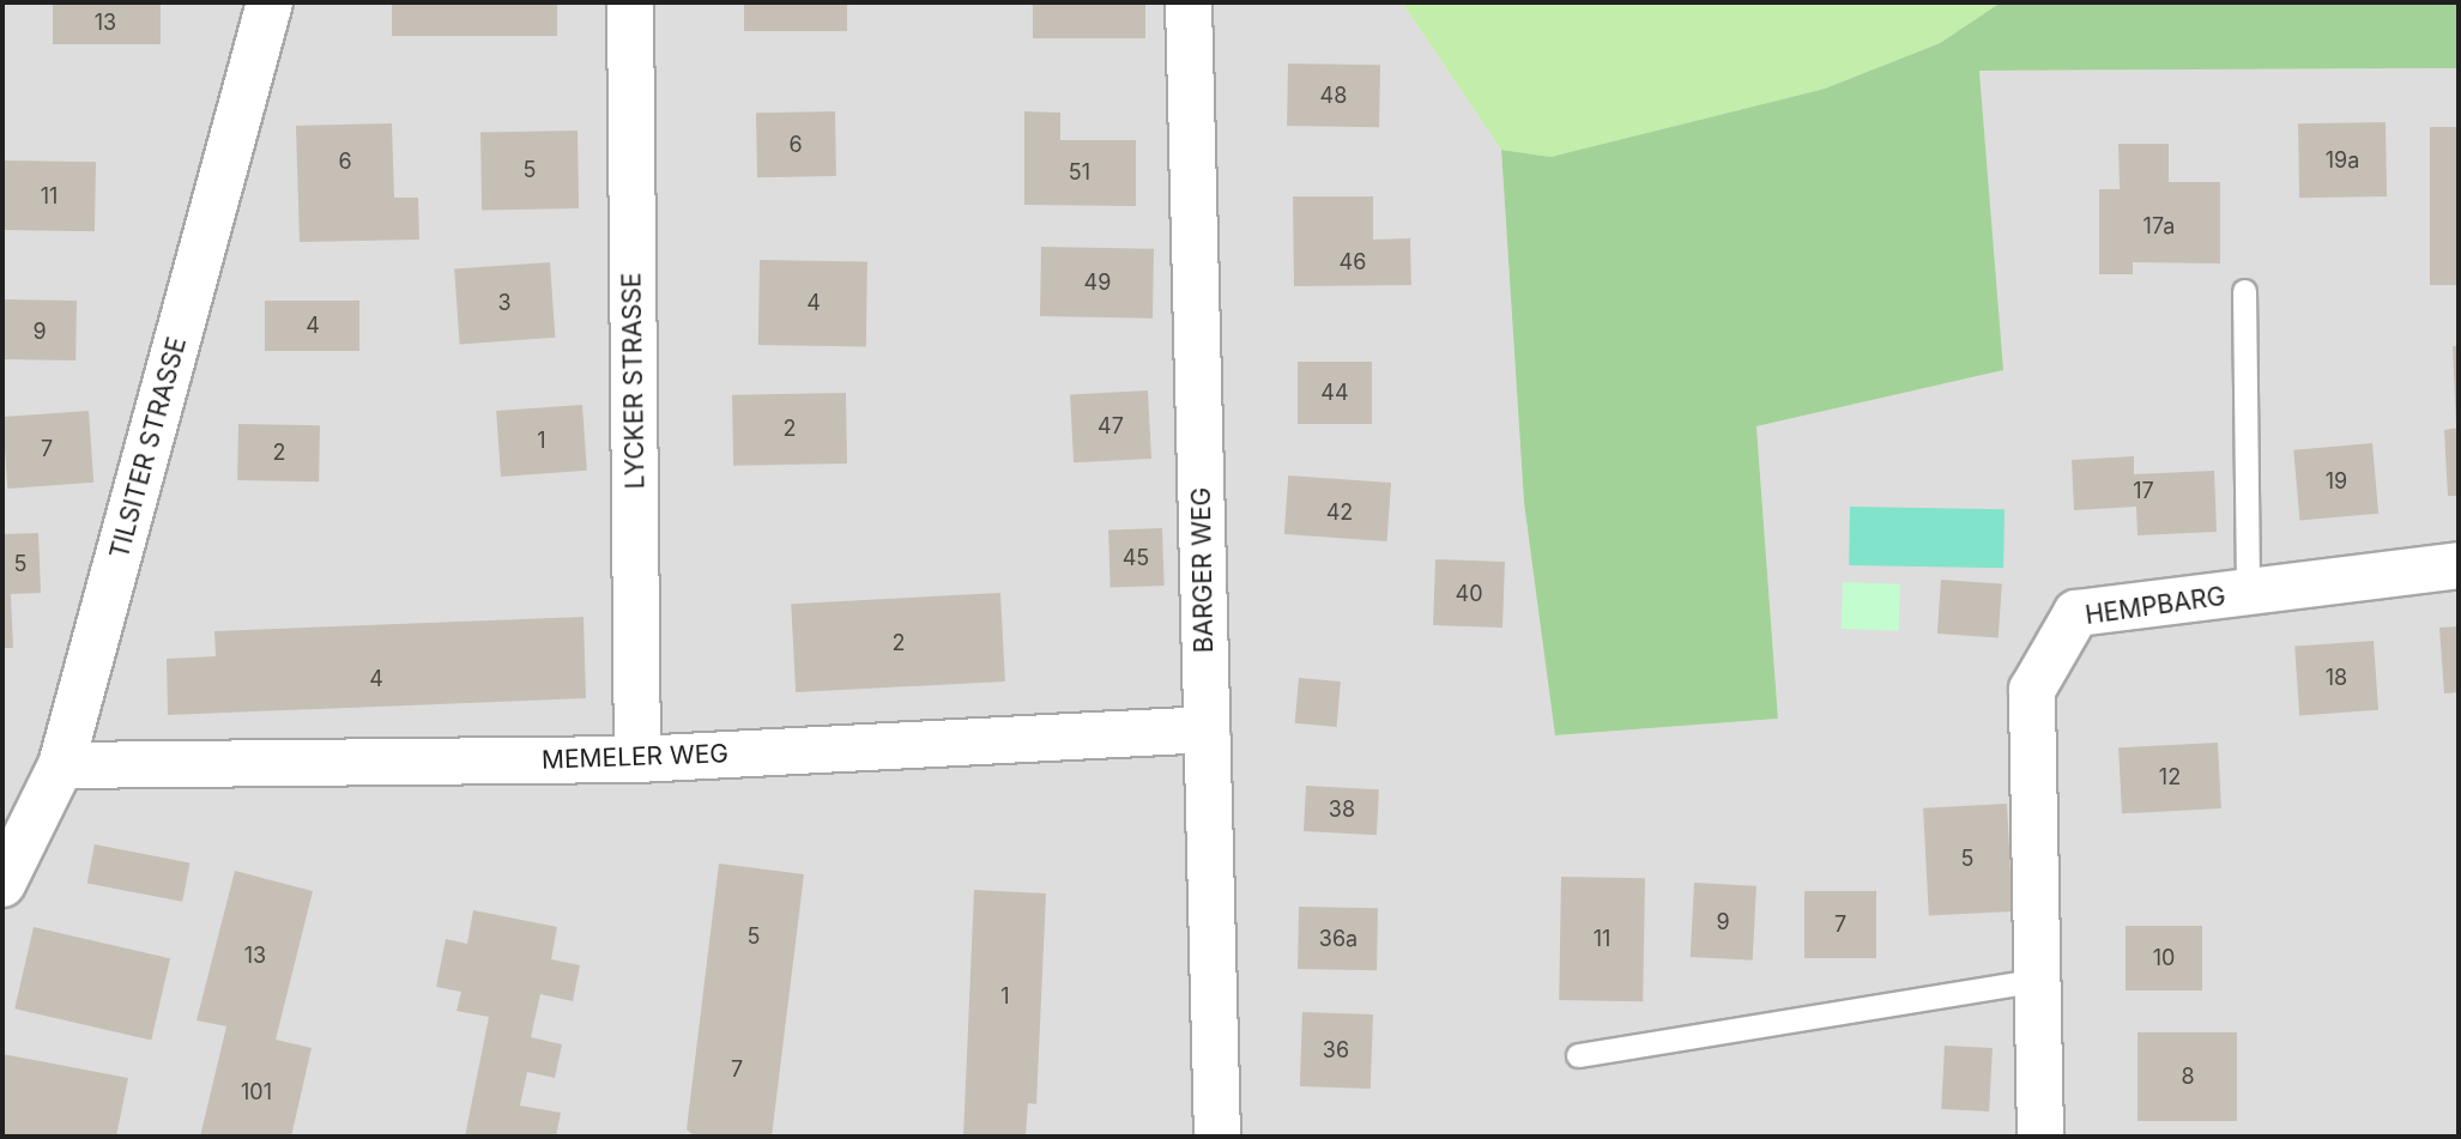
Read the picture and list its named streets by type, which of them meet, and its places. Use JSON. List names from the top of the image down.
{
  "streets": {
    "street": [
      "LYCKER STRASSE",
      "TILSITER STRASSE",
      "BARGER WEG",
      "HEMPBARG",
      "MEMELER WEG"
    ]
  },
  "crossings": [
    ["LYCKER STRASSE", "MEMELER WEG"],
    ["TILSITER STRASSE", "MEMELER WEG"],
    ["BARGER WEG", "MEMELER WEG"]
  ],
  "house_numbers": [
    "13",
    "48",
    "6",
    "19a",
    "6",
    "5",
    "51",
    "11",
    "17a",
    "46",
    "49",
    "3",
    "4",
    "4",
    "9",
    "44",
    "47",
    "2",
    "1",
    "7",
    "2",
    "19",
    "17",
    "42",
    "45",
    "5",
    "40",
    "2",
    "18",
    "4",
    "12",
    "38",
    "5",
    "9",
    "7",
    "5",
    "36a",
    "11",
    "13",
    "10",
    "1",
    "36",
    "7",
    "8",
    "101"
  ]
}
